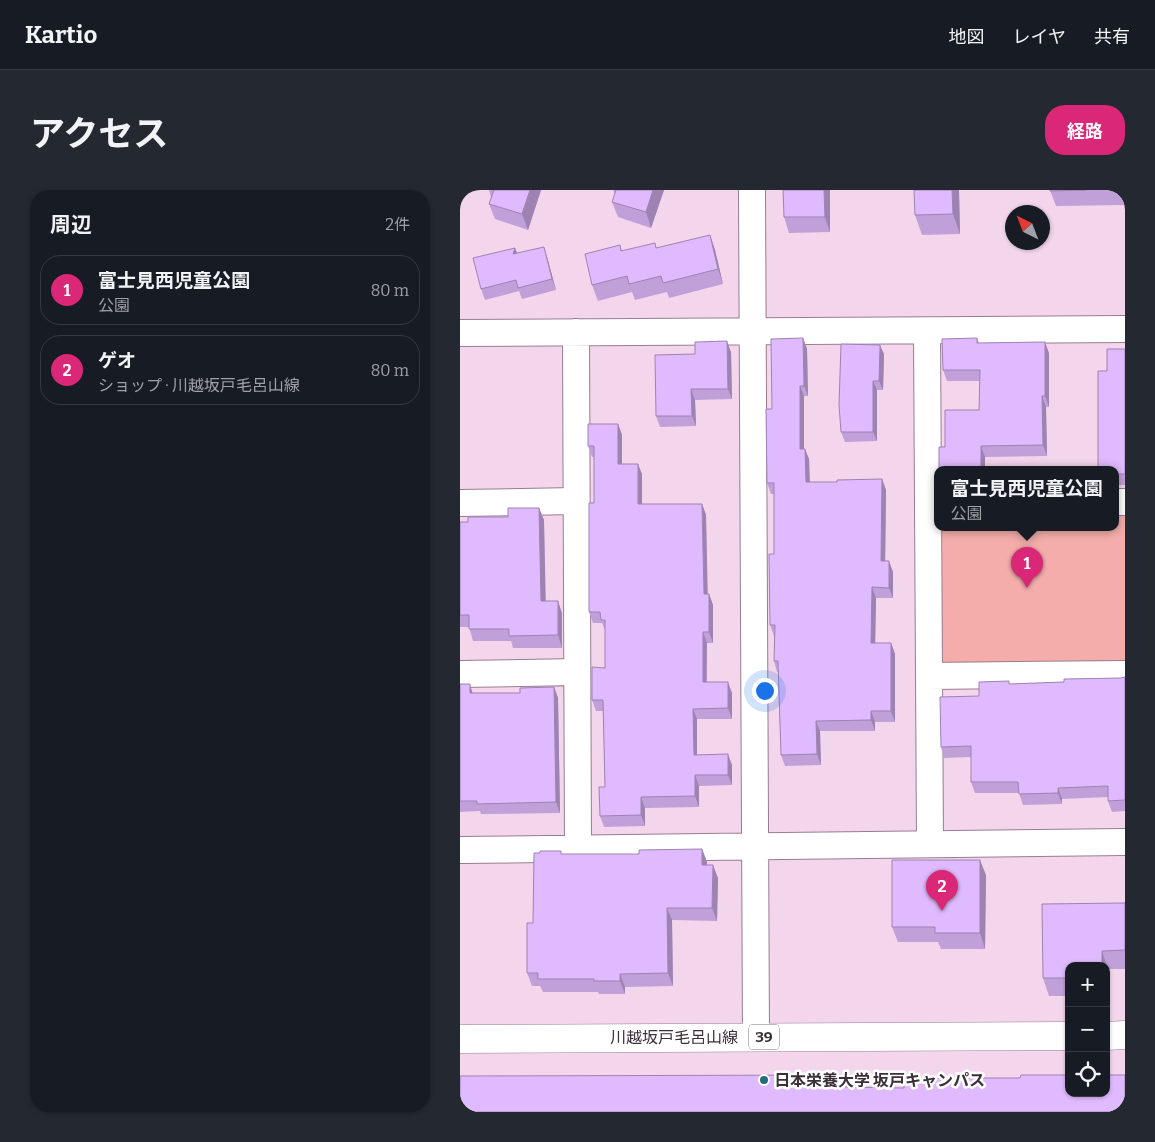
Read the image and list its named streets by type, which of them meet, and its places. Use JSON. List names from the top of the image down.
{
  "streets": {
    "main road": ["川越坂戸毛呂山線", "39"]
  },
  "places": ["日本栄養大学 坂戸キャンパス"],
  "north": "top left",
  "page": {
    "header": "Kartio",
    "nav": ["地図", "レイヤ", "共有"],
    "title": "アクセス",
    "buttons": "経路",
    "heading": ["周辺", "2件"],
    "list": [
      {
        "mark": "1",
        "name": "富士見西児童公園",
        "note": "公園",
        "value": "80 m"
      },
      {
        "mark": "2",
        "name": "ゲオ",
        "note": "ショップ · 川越坂戸毛呂山線",
        "value": "80 m"
      }
    ],
    "popup": ["富士見西児童公園", "公園"],
    "pins": ["1", "2"],
    "map_buttons": ["+", "−"]
  }
}
